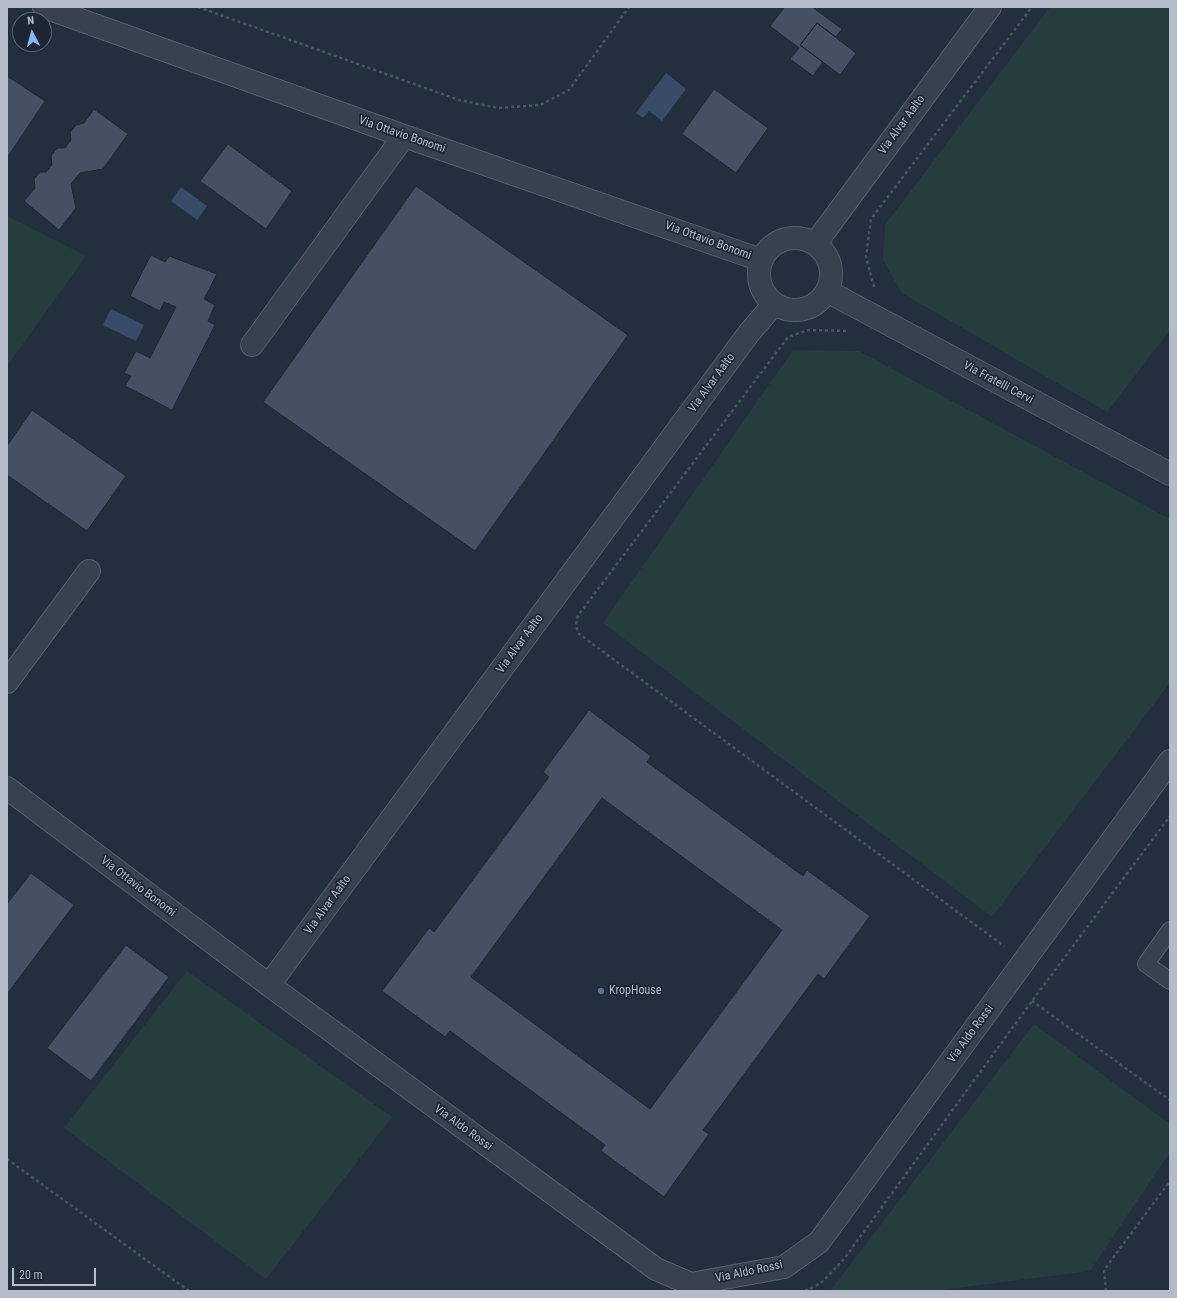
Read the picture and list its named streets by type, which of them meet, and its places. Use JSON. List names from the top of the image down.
{
  "streets": {
    "street": [
      "Via Alvar Aalto",
      "Via Ottavio Bonomi",
      "Via Fratelli Cervi",
      "Via Aldo Rossi"
    ]
  },
  "crossings": [
    ["Via Alvar Aalto", "Via Ottavio Bonomi"],
    ["Via Alvar Aalto", "Via Fratelli Cervi"],
    ["Via Alvar Aalto", "Via Aldo Rossi"],
    ["Via Ottavio Bonomi", "Via Fratelli Cervi"],
    ["Via Ottavio Bonomi", "Via Aldo Rossi"]
  ],
  "places": ["KropHouse"],
  "scale_bar": "20 m",
  "north": "top"
}
